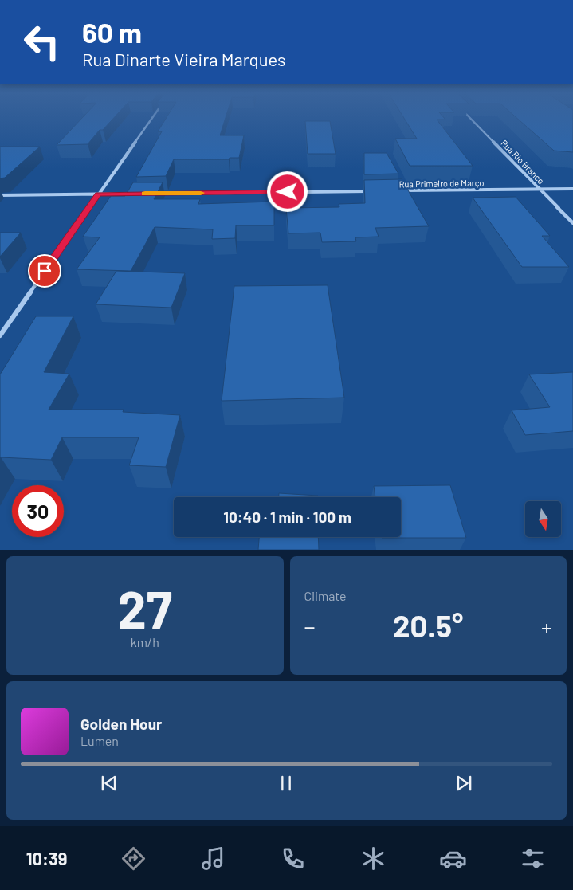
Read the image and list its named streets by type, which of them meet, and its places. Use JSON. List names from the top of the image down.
{
  "streets": {
    "street": ["Rua Rio Branco", "Rua Primeiro de Março"]
  },
  "crossings": [
    ["Rua Rio Branco", "Rua Primeiro de Março"]
  ],
  "north": "bottom",
  "page": {
    "turn": ["60 m", "Rua Dinarte Vieira Marques"],
    "limit": "30",
    "trip": "10:40 · 1 min · 100 m",
    "tile": [
      ["27", "km/h"],
      "Climate"
    ],
    "heat": ["−", "20.5°", "+"],
    "song": ["Golden Hour", "Lumen"],
    "tabs": "10:39"
  }
}
